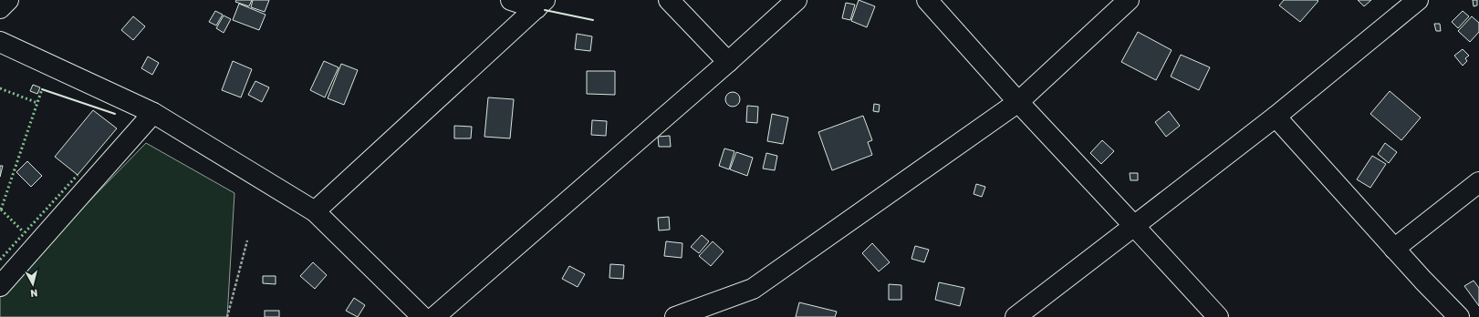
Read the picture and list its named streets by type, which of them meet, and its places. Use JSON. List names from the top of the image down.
{
  "north": "bottom"
}
